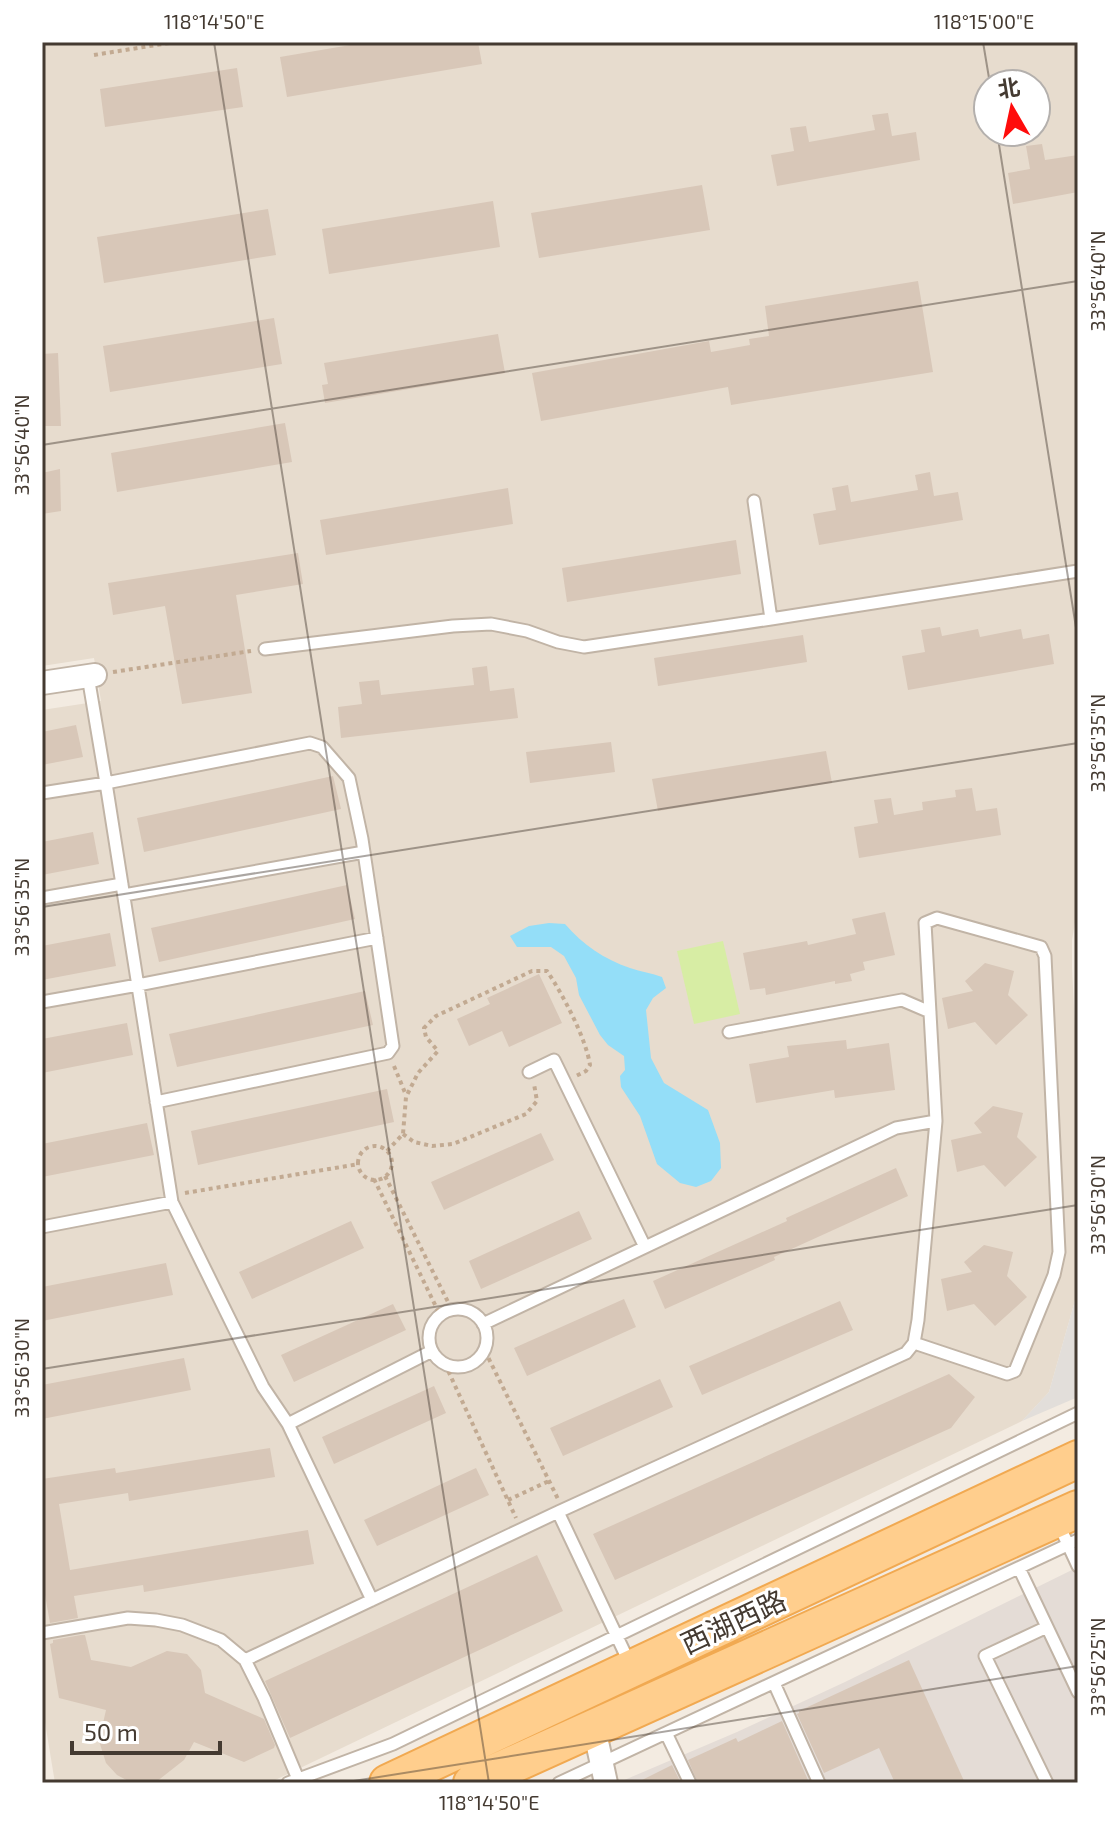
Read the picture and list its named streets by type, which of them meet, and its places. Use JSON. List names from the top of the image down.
{
  "streets": {
    "main road": ["西湖西路"]
  },
  "scale_bar": "50 m",
  "north": "top",
  "coordinates": [
    "118°14'50\"E",
    "118°15'00\"E",
    "33°56'40\"N",
    "33°56'35\"N",
    "33°56'30\"N",
    "33°56'25\"N"
  ]
}
